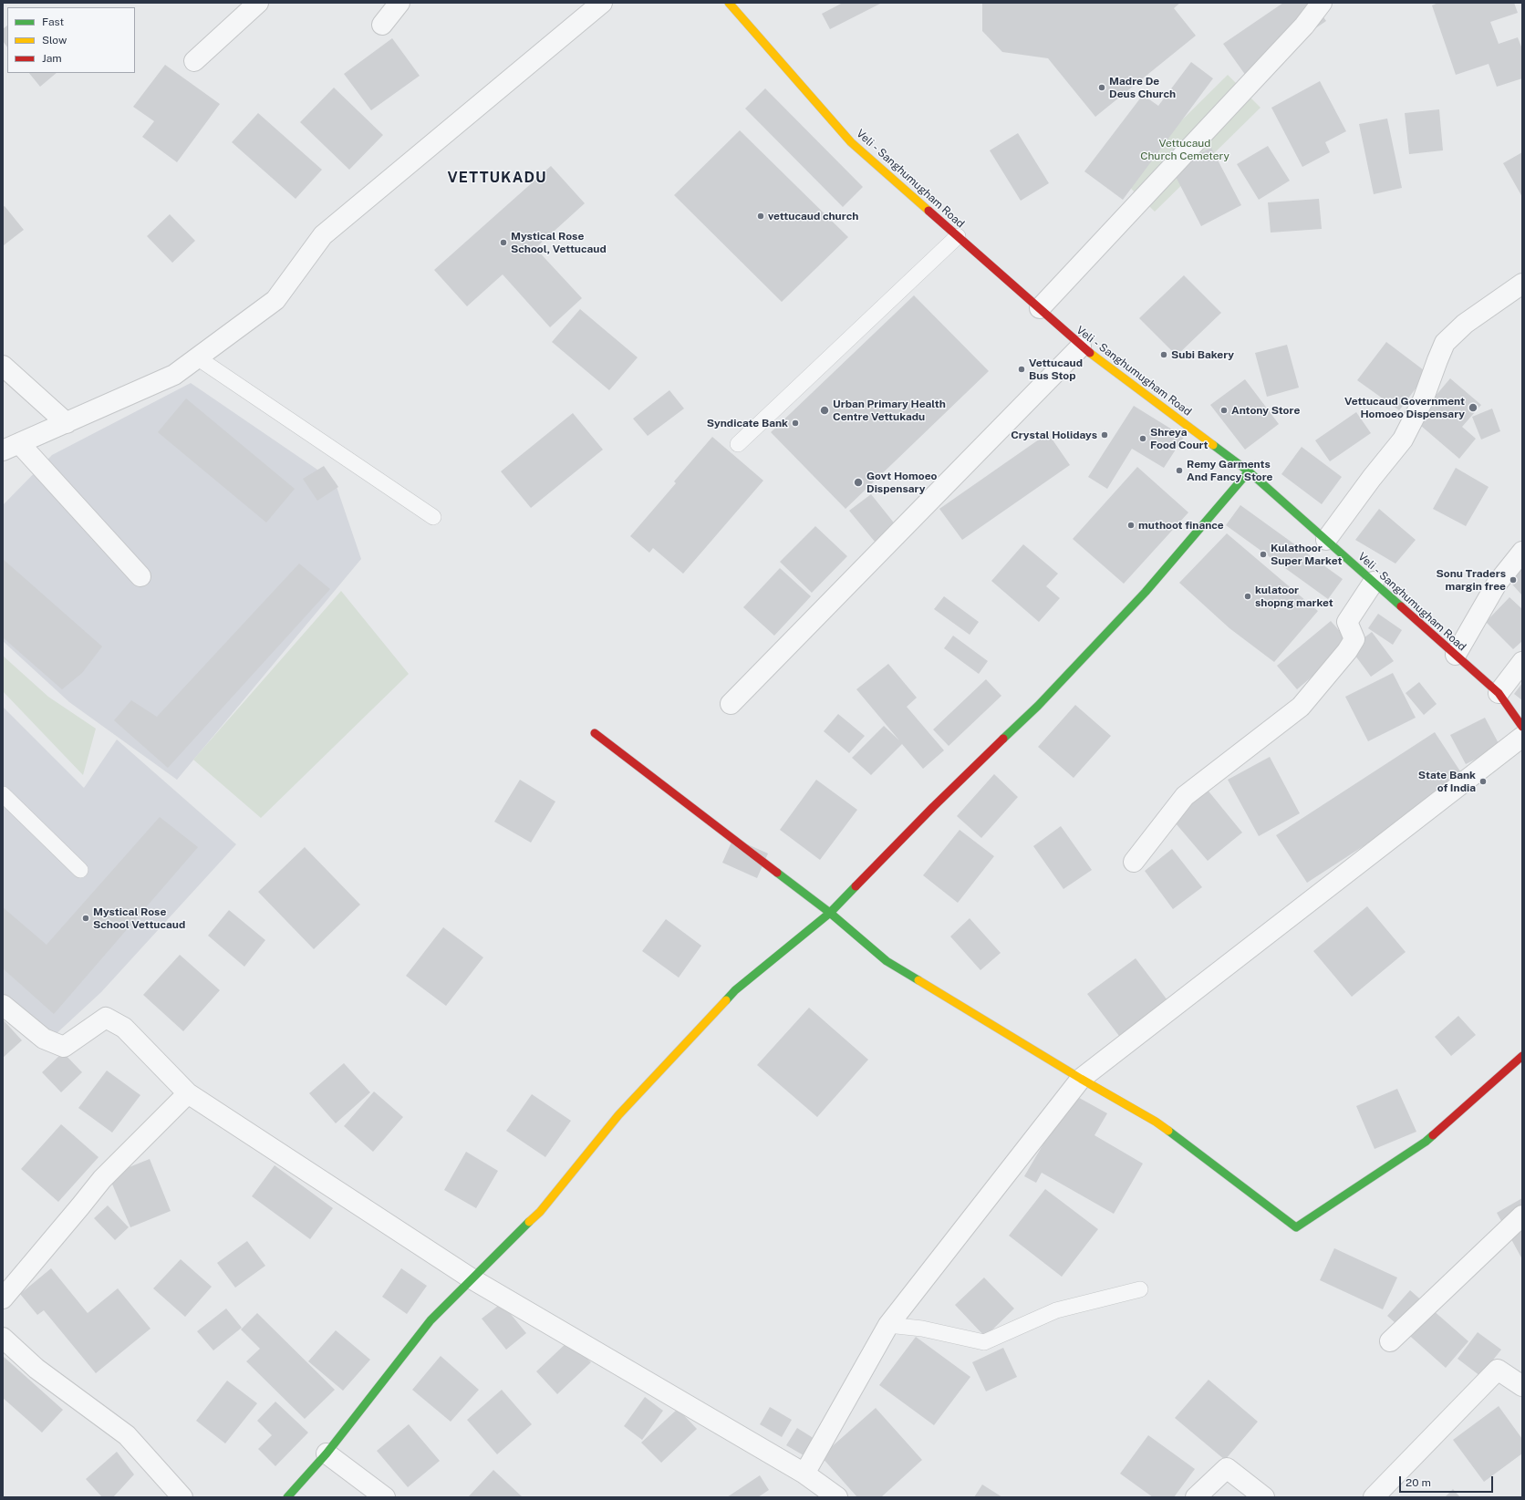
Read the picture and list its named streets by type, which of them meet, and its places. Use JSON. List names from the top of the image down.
{
  "streets": {
    "street": ["Veli - Sanghumugham Road"]
  },
  "districts": ["VETTUKADU"],
  "parks": ["Vettucaud Church Cemetery"],
  "places": [
    "Madre De Deus Church",
    "vettucaud church",
    "Mystical Rose School, Vettucaud",
    "Subi Bakery",
    "Vettucaud Bus Stop",
    "Vettucaud Government Homoeo Dispensary",
    "Urban Primary Health Centre Vettukadu",
    "Antony Store",
    "Syndicate Bank",
    "Crystal Holidays",
    "Shreya Food Court",
    "Remy Garments And Fancy Store",
    "Govt Homoeo Dispensary",
    "muthoot finance",
    "Kulathoor Super Market",
    "Sonu Traders margin free",
    "kulatoor shopng market",
    "State Bank of India",
    "Mystical Rose School Vettucaud"
  ],
  "legend": ["Fast", "Slow", "Jam"],
  "scale_bar": "20 m"
}
